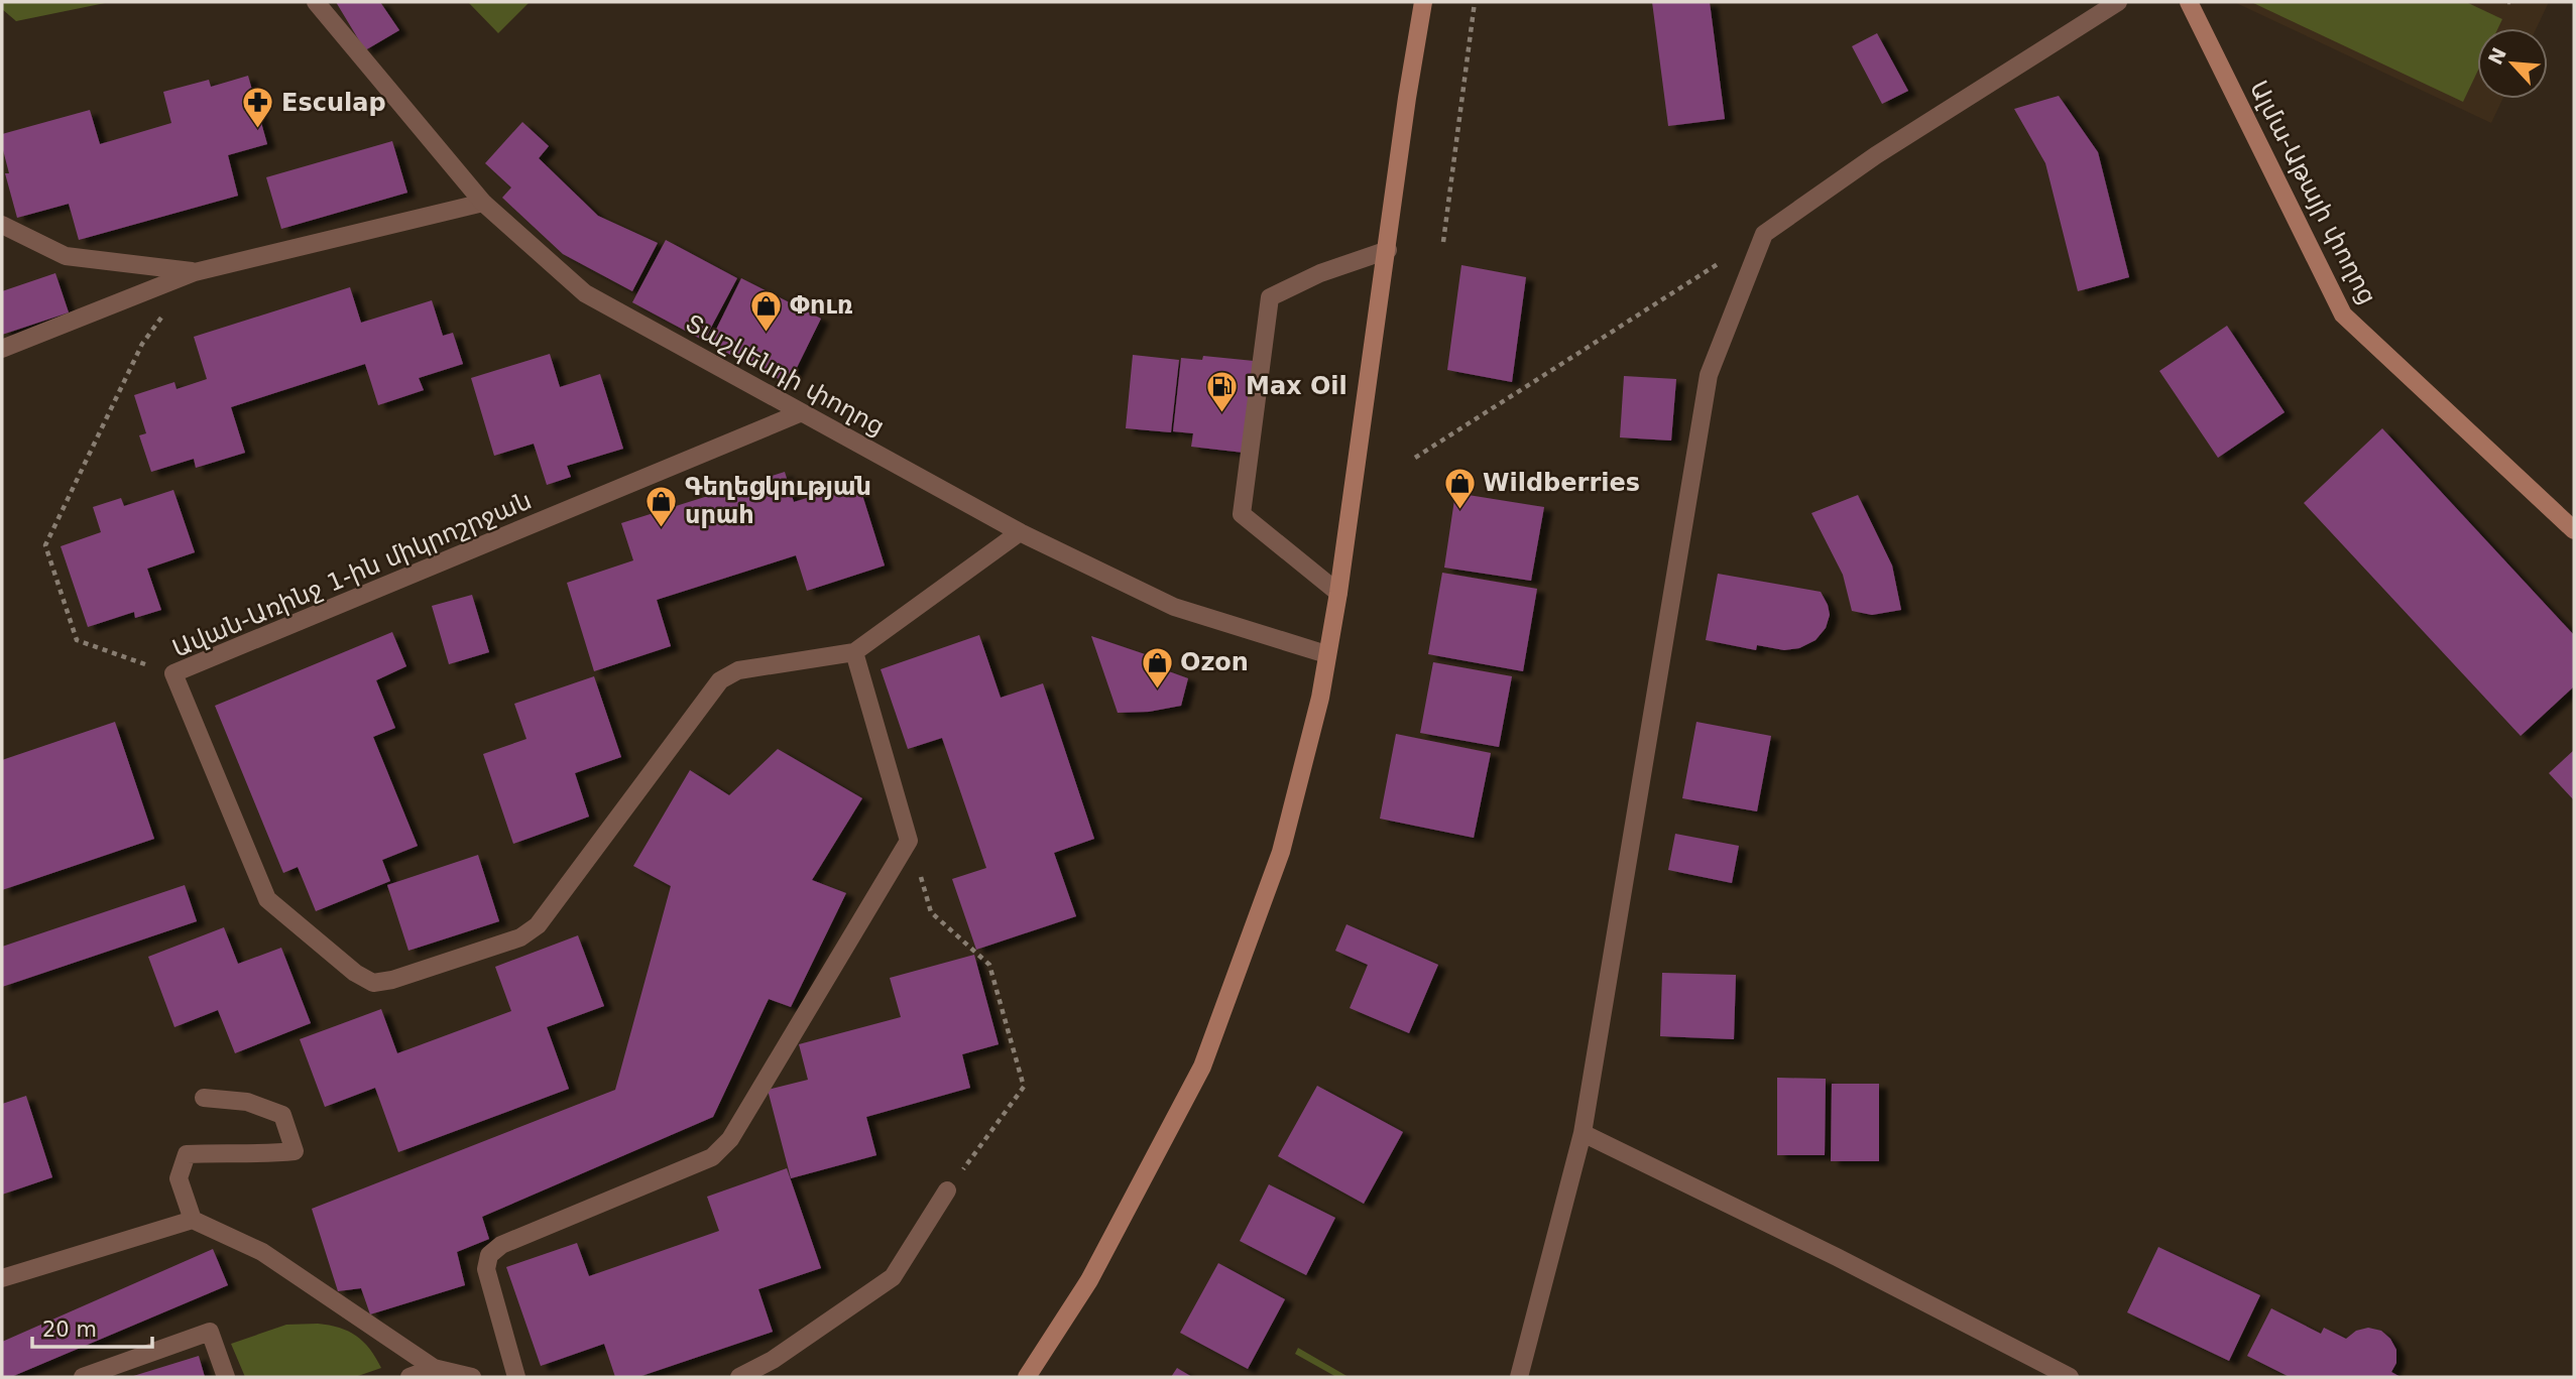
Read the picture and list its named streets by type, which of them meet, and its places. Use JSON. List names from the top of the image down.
{
  "streets": {
    "main road": ["Ալմա-Աթայի փողոց"],
    "street": ["Տաշկենդի փողոց", "Ավան-Առինջ 1-ին միկրոշրջան"]
  },
  "crossings": [
    ["Տաշկենդի փողոց", "Ավան-Առինջ 1-ին միկրոշրջան"]
  ],
  "places": {
    "pharmacy": ["Esculap"],
    "shop": [
      "Փուռ",
      "Wildberries",
      "Գեղեցկության սրահ",
      "Ozon"
    ],
    "fuel station": ["Max Oil"]
  },
  "scale_bar": "20 m",
  "north": "top left"
}
